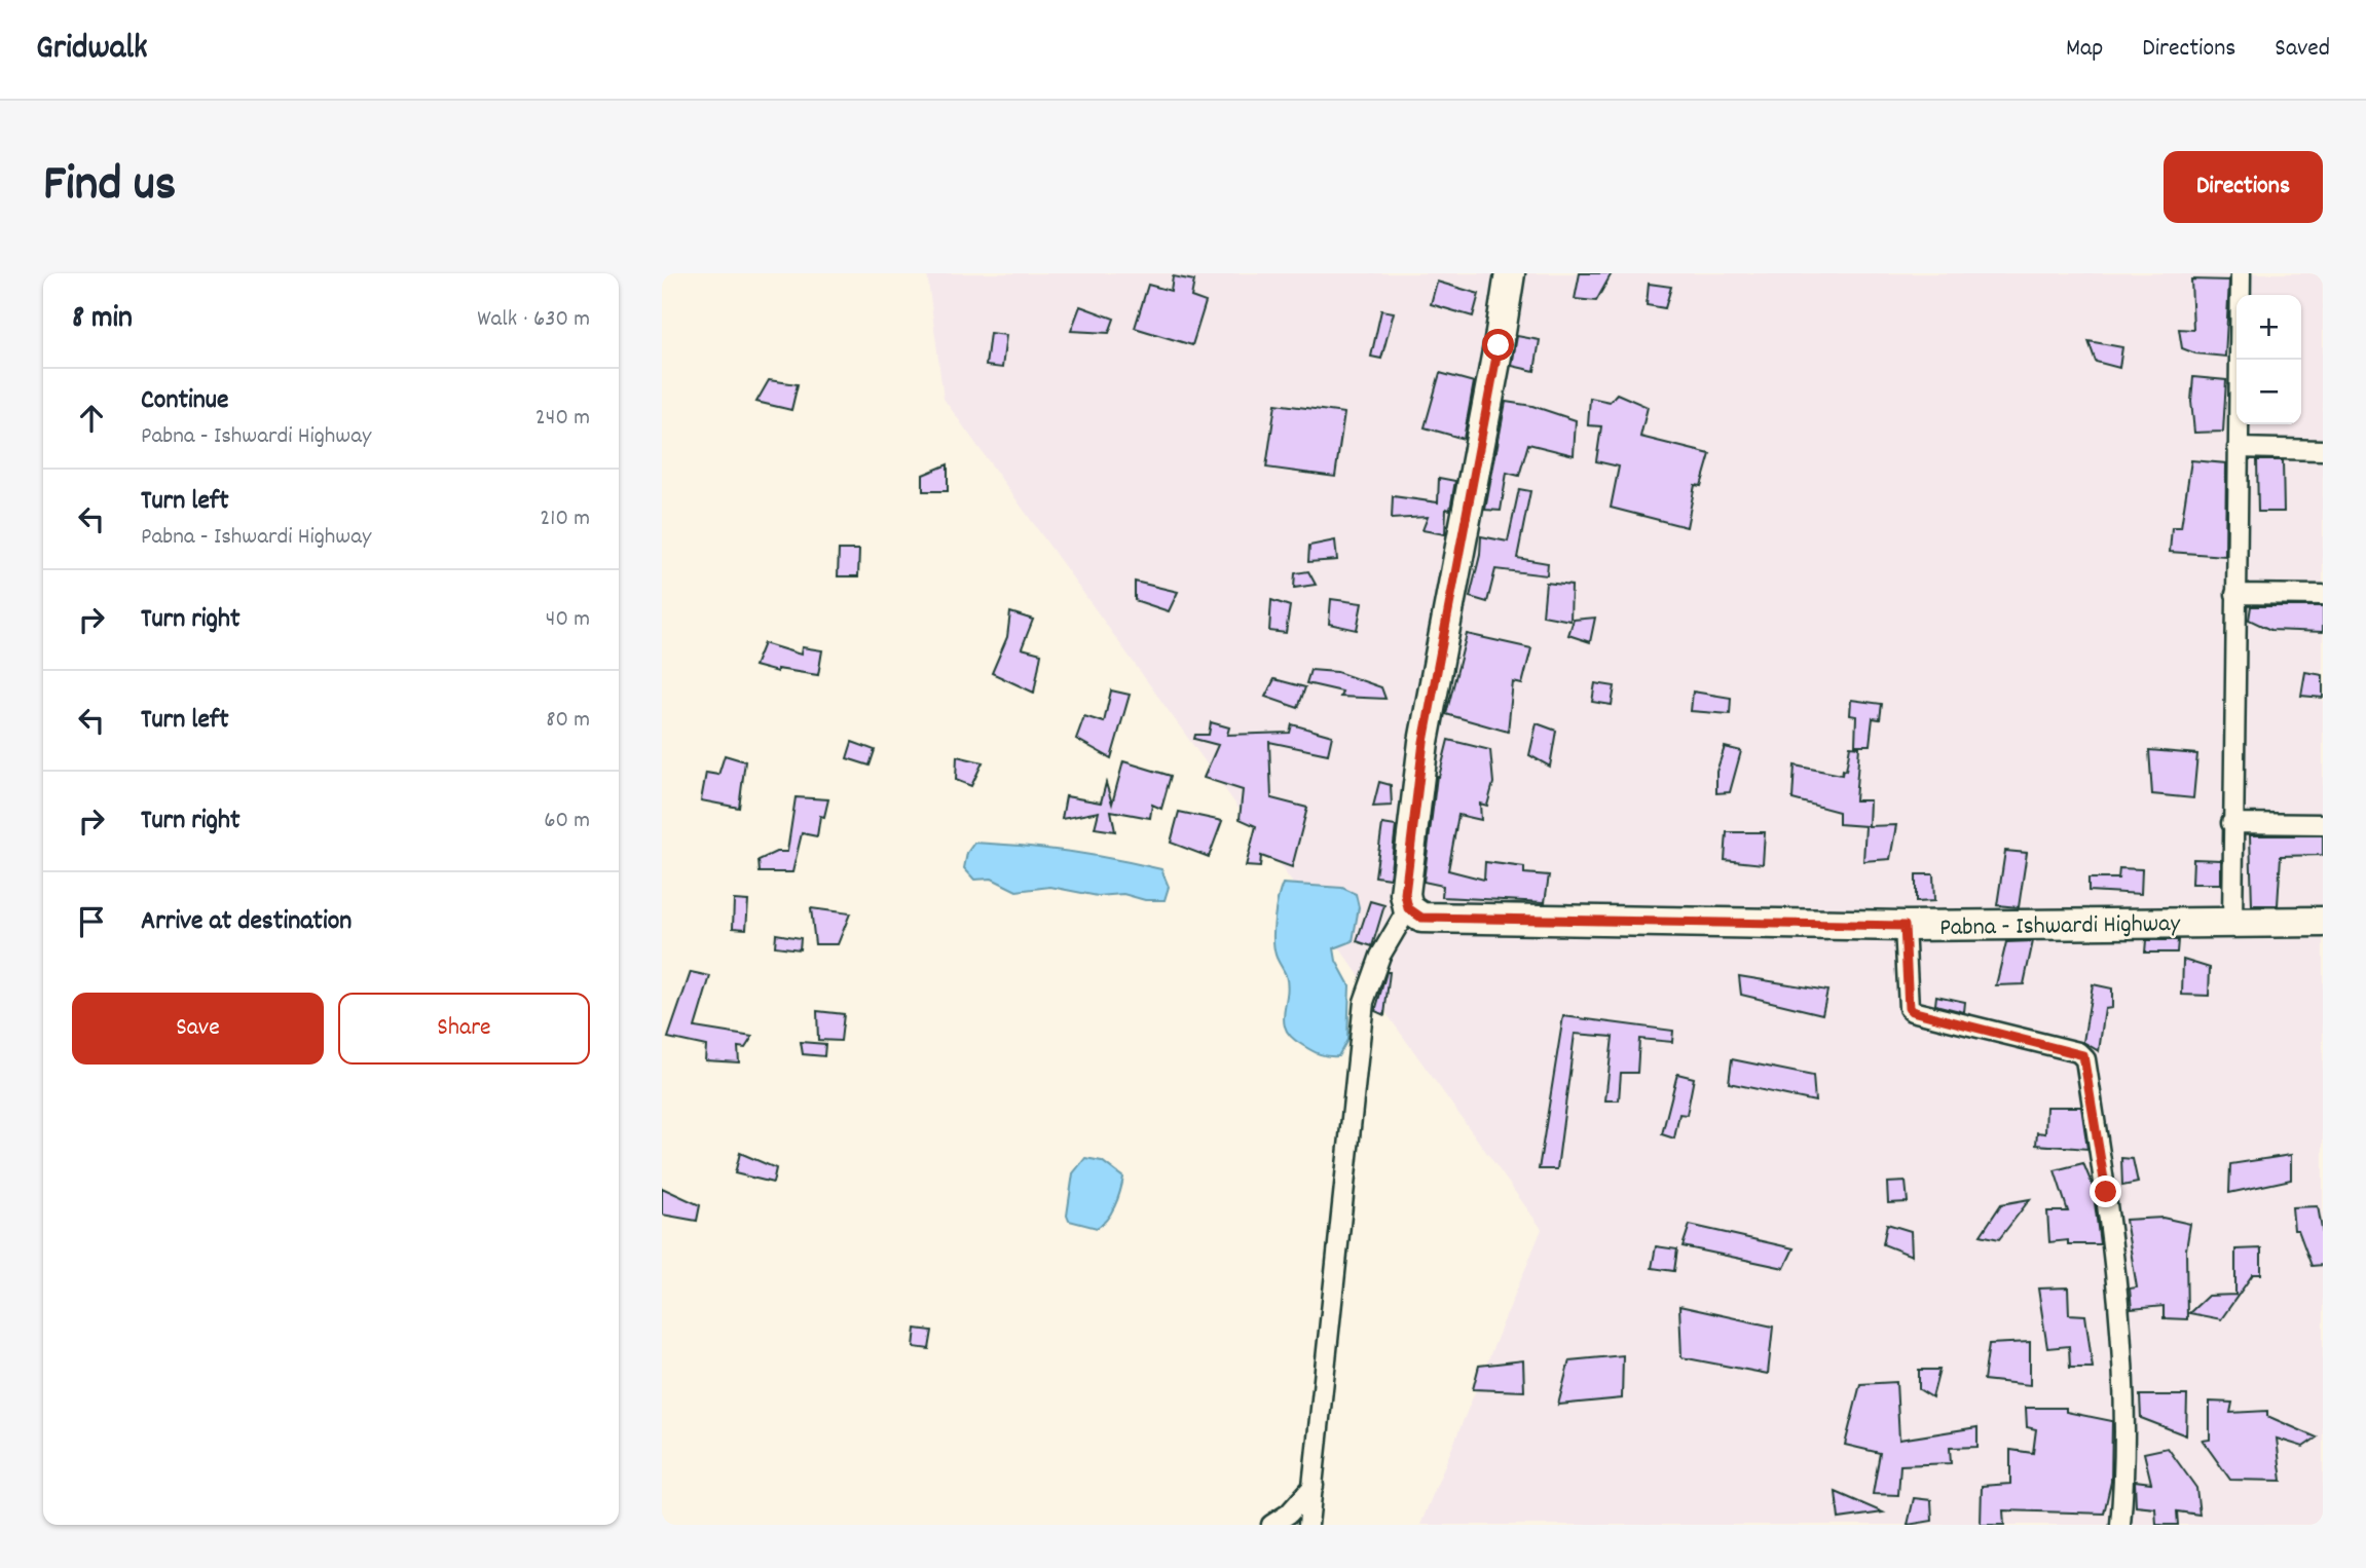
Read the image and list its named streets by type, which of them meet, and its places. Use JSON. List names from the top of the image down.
{
  "streets": {
    "main road": ["Pabna - Ishwardi Highway"]
  },
  "page": {
    "header": "Gridwalk",
    "nav": ["Map", "Directions", "Saved"],
    "title": "Find us",
    "buttons": [
      "Directions",
      ["Save", "Share"]
    ],
    "heading": ["8 min", "Walk · 630 m"],
    "map_buttons": ["+", "−"],
    "list": [
      ["Continue", "Pabna - Ishwardi Highway", "240 m"],
      ["Turn left", "Pabna - Ishwardi Highway", "210 m"],
      ["Turn right", "40 m"],
      ["Turn left", "80 m"],
      ["Turn right", "60 m"],
      "Arrive at destination"
    ]
  }
}
